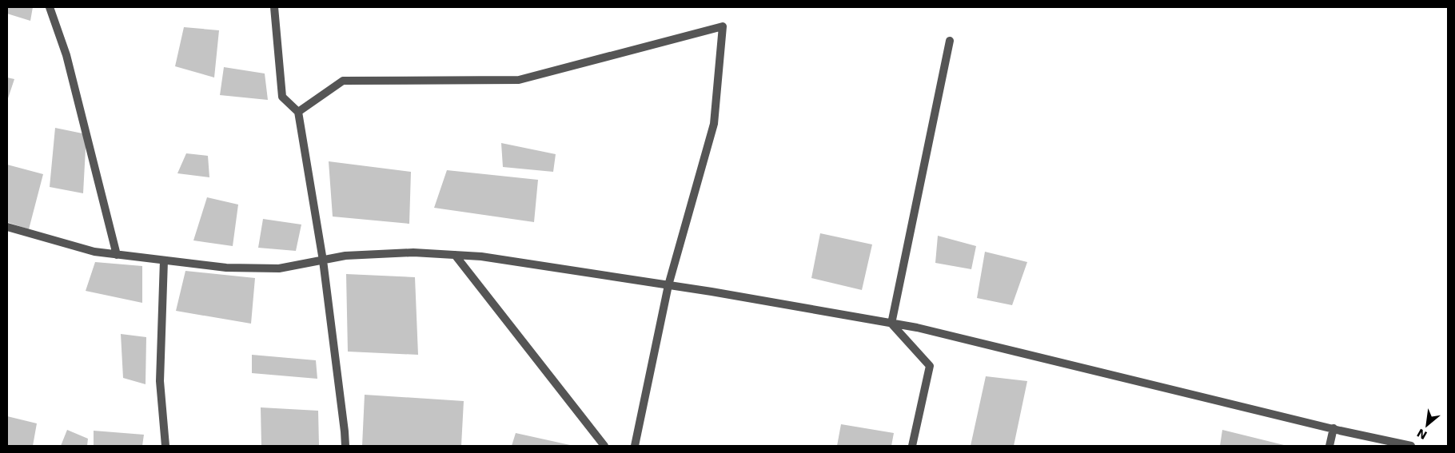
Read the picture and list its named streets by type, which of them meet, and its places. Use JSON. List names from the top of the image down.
{
  "north": "bottom left"
}
